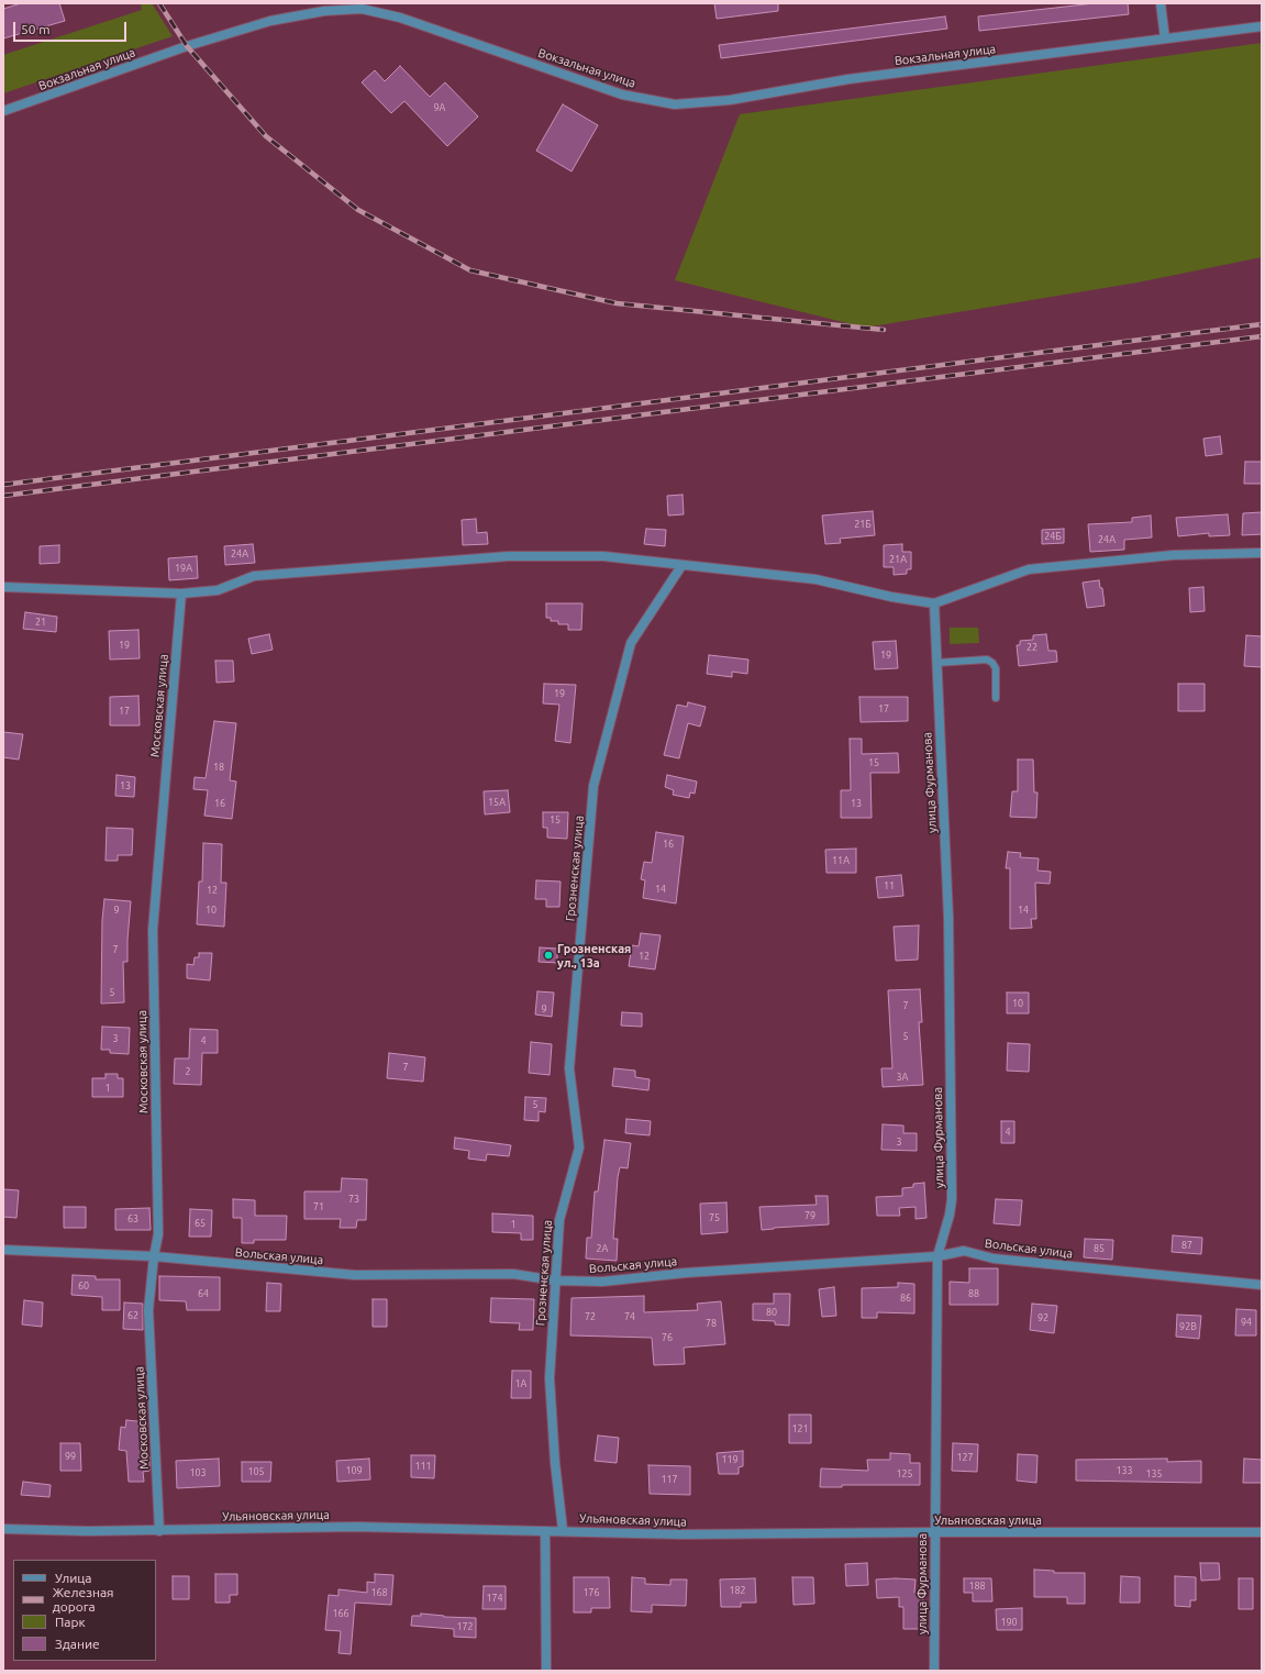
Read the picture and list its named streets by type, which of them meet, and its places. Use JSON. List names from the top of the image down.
{
  "streets": {
    "street": [
      "Вокзальная улица",
      "Московская улица",
      "улица Фурманова",
      "Грозненская улица",
      "Вольская улица",
      "Ульяновская улица"
    ]
  },
  "crossings": [
    ["Московская улица", "Вольская улица"],
    ["Московская улица", "Ульяновская улица"],
    ["улица Фурманова", "Вольская улица"],
    ["улица Фурманова", "Ульяновская улица"],
    ["Грозненская улица", "Вольская улица"],
    ["Грозненская улица", "Ульяновская улица"]
  ],
  "places": ["Грозненская ул., 13а"],
  "house_numbers": [
    "9А",
    "21Б",
    "24Б",
    "24А",
    "24А",
    "21А",
    "19А",
    "21",
    "19",
    "22",
    "19",
    "19",
    "17",
    "17",
    "15",
    "18",
    "13",
    "15А",
    "16",
    "13",
    "15",
    "16",
    "11А",
    "11",
    "14",
    "12",
    "9",
    "10",
    "14",
    "7",
    "12",
    "5",
    "10",
    "7",
    "9",
    "5",
    "3",
    "4",
    "7",
    "2",
    "3А",
    "1",
    "5",
    "4",
    "3",
    "73",
    "71",
    "79",
    "75",
    "63",
    "65",
    "1",
    "87",
    "2А",
    "85",
    "60",
    "64",
    "88",
    "86",
    "80",
    "62",
    "72",
    "74",
    "92",
    "94",
    "78",
    "92В",
    "76",
    "1А",
    "121",
    "99",
    "127",
    "119",
    "111",
    "109",
    "133",
    "105",
    "103",
    "125",
    "135",
    "117",
    "188",
    "182",
    "168",
    "176",
    "174",
    "166",
    "190",
    "172"
  ],
  "legend": [
    "Улица",
    "Железная дорога",
    "Парк",
    "Здание"
  ],
  "scale_bar": "50 m"
}
